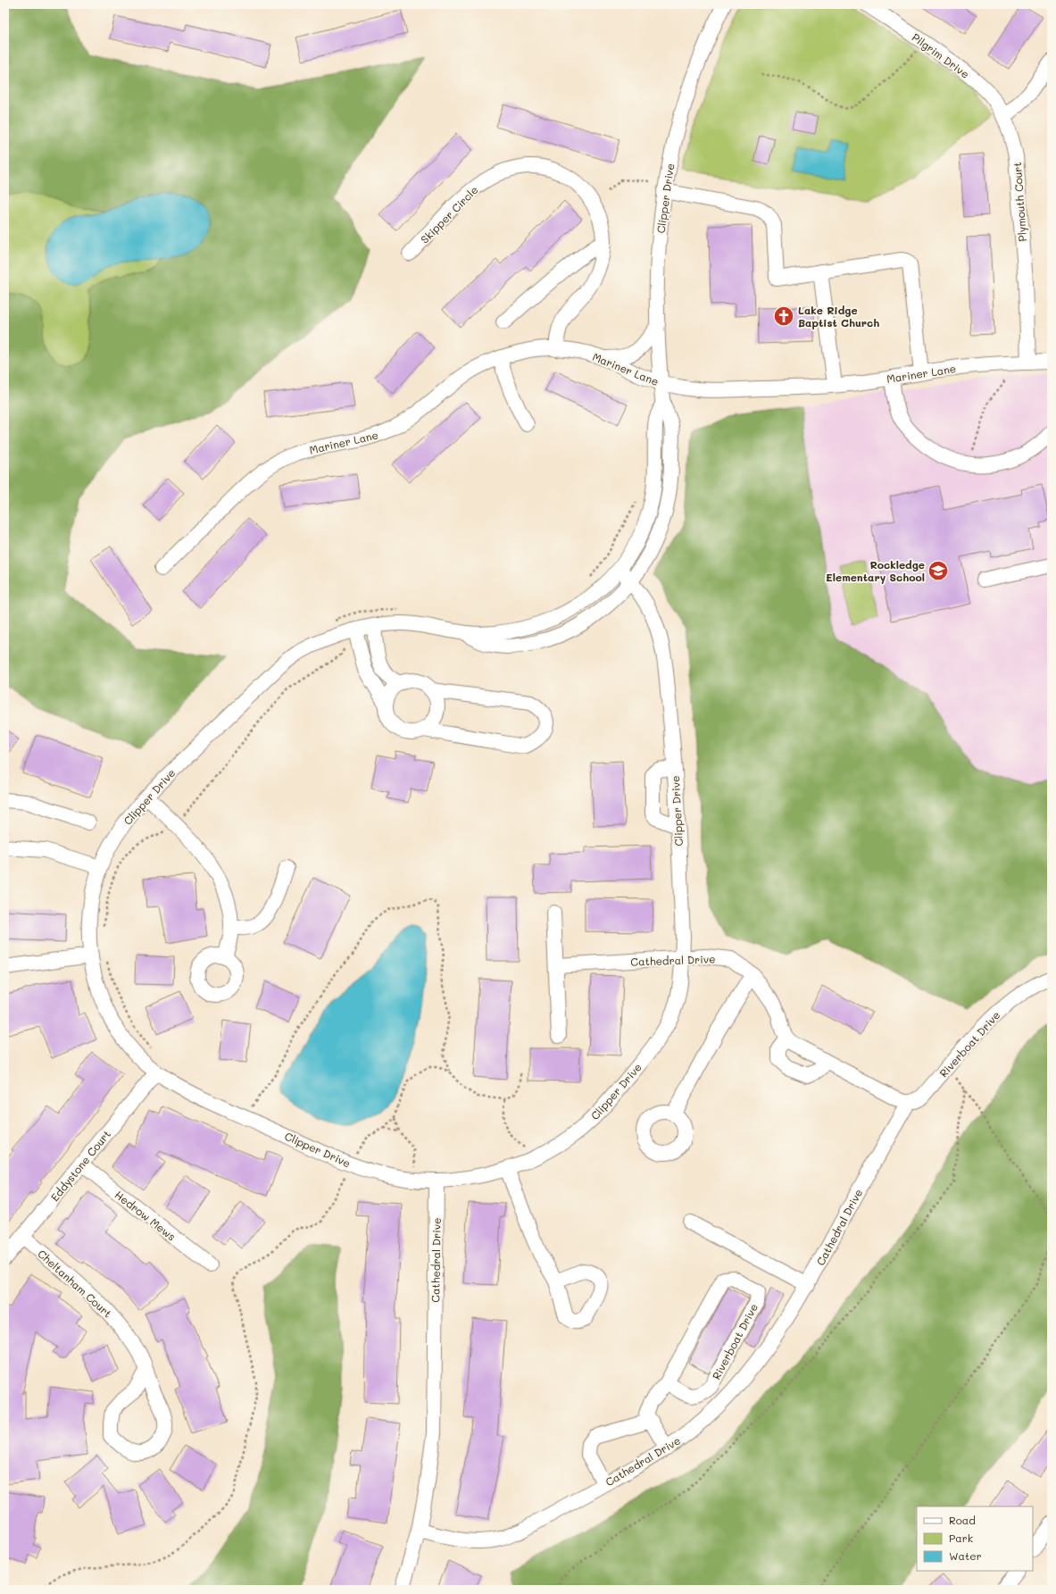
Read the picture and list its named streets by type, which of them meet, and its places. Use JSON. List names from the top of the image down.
{
  "streets": {
    "street": [
      "Pilgrim Drive",
      "Clipper Drive",
      "Plymouth Court",
      "Skipper Circle",
      "Mariner Lane",
      "Cathedral Drive",
      "Riverboat Drive",
      "Eddystone Court",
      "Hedrow Mews",
      "Cheltanham Court"
    ]
  },
  "crossings": [
    ["Pilgrim Drive", "Plymouth Court"],
    ["Clipper Drive", "Mariner Lane"],
    ["Clipper Drive", "Cathedral Drive"],
    ["Clipper Drive", "Eddystone Court"],
    ["Plymouth Court", "Mariner Lane"],
    ["Skipper Circle", "Mariner Lane"],
    ["Cathedral Drive", "Riverboat Drive"],
    ["Eddystone Court", "Hedrow Mews"],
    ["Eddystone Court", "Cheltanham Court"]
  ],
  "places": {
    "church": ["Lake Ridge Baptist Church"],
    "school or university": ["Rockledge Elementary School"]
  },
  "legend": ["Road", "Park", "Water"]
}
